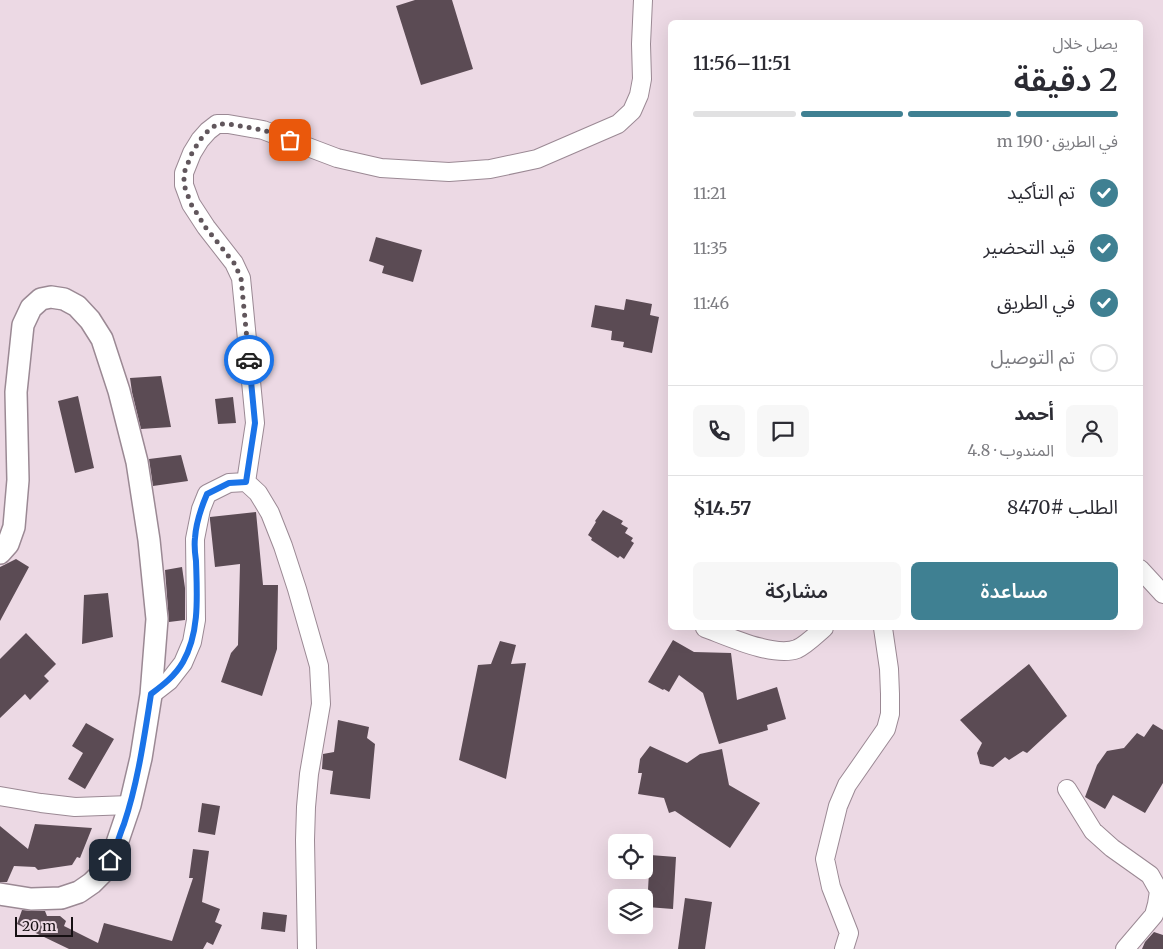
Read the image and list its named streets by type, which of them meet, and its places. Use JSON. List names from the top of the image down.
{
  "scale_bar": "20 m",
  "page": {
    "heading": ["2 دقيقة", "يصل خلال", "11:51–11:56"],
    "panel": [
      "أحمد",
      "المندوب · 4.8",
      "الطلب #8470",
      "$14.57"
    ],
    "bar": "في الطريق · 190 m",
    "list": [
      ["تم التأكيد", "11:21"],
      ["قيد التحضير", "11:35"],
      ["في الطريق", "11:46"],
      "تم التوصيل"
    ],
    "buttons": ["مساعدة", "مشاركة"],
    "scale": "20 m"
  }
}
